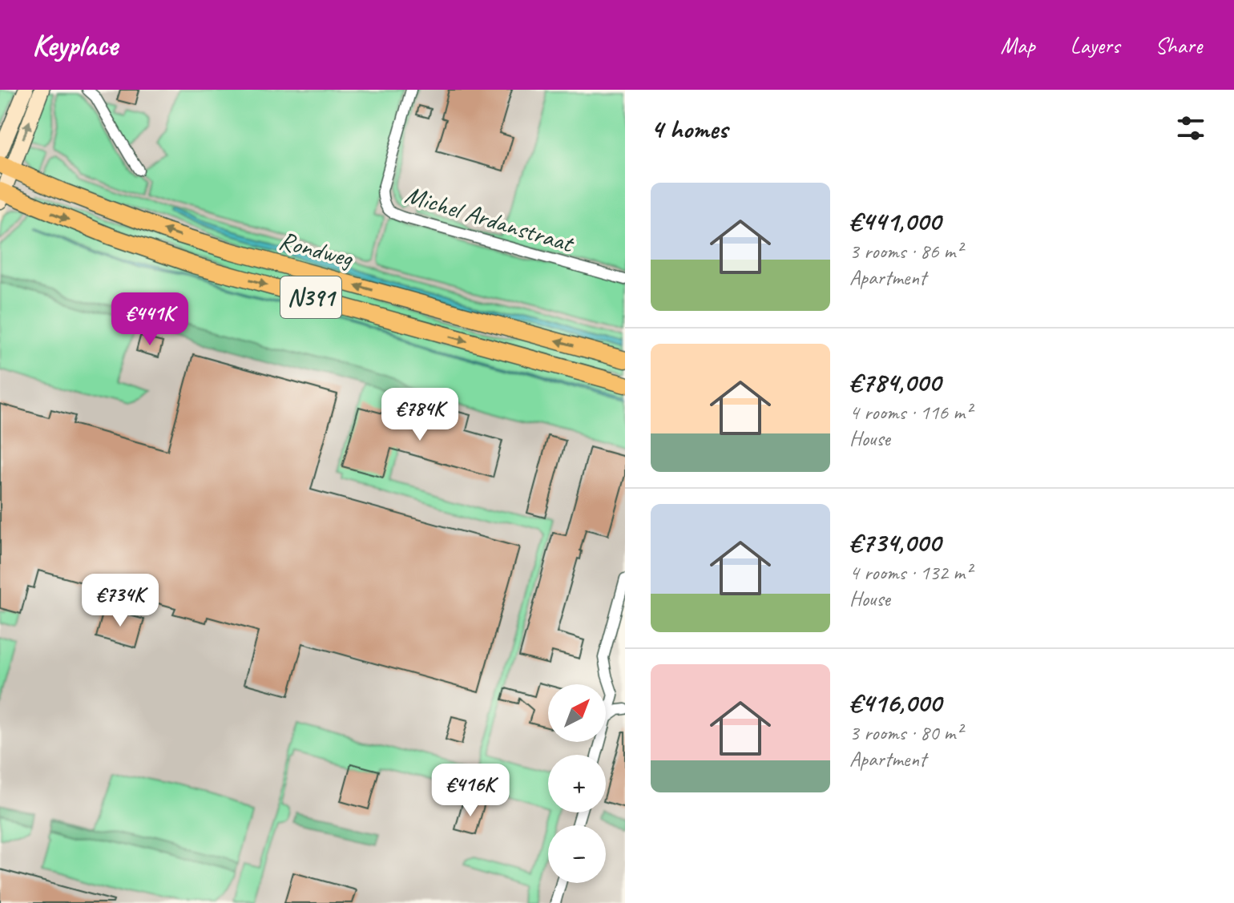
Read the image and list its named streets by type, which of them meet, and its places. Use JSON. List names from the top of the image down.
{
  "streets": {
    "main road": ["Rondweg", "N391"],
    "street": ["Michel Ardanstraat"]
  },
  "north": "top right",
  "page": {
    "header": "Keyplace",
    "nav": ["Map", "Layers", "Share"],
    "heading": "4 homes",
    "list": [
      {
        "name": "€441,000",
        "note": "3 rooms · 86 m² · Apartment"
      },
      {
        "name": "€784,000",
        "note": "4 rooms · 116 m² · House"
      },
      {
        "name": "€734,000",
        "note": "4 rooms · 132 m² · House"
      },
      {
        "name": "€416,000",
        "note": "3 rooms · 80 m² · Apartment"
      }
    ],
    "price": [
      "€441K",
      "€784K",
      "€734K",
      "€416K"
    ],
    "map_buttons": ["+", "−"]
  }
}
